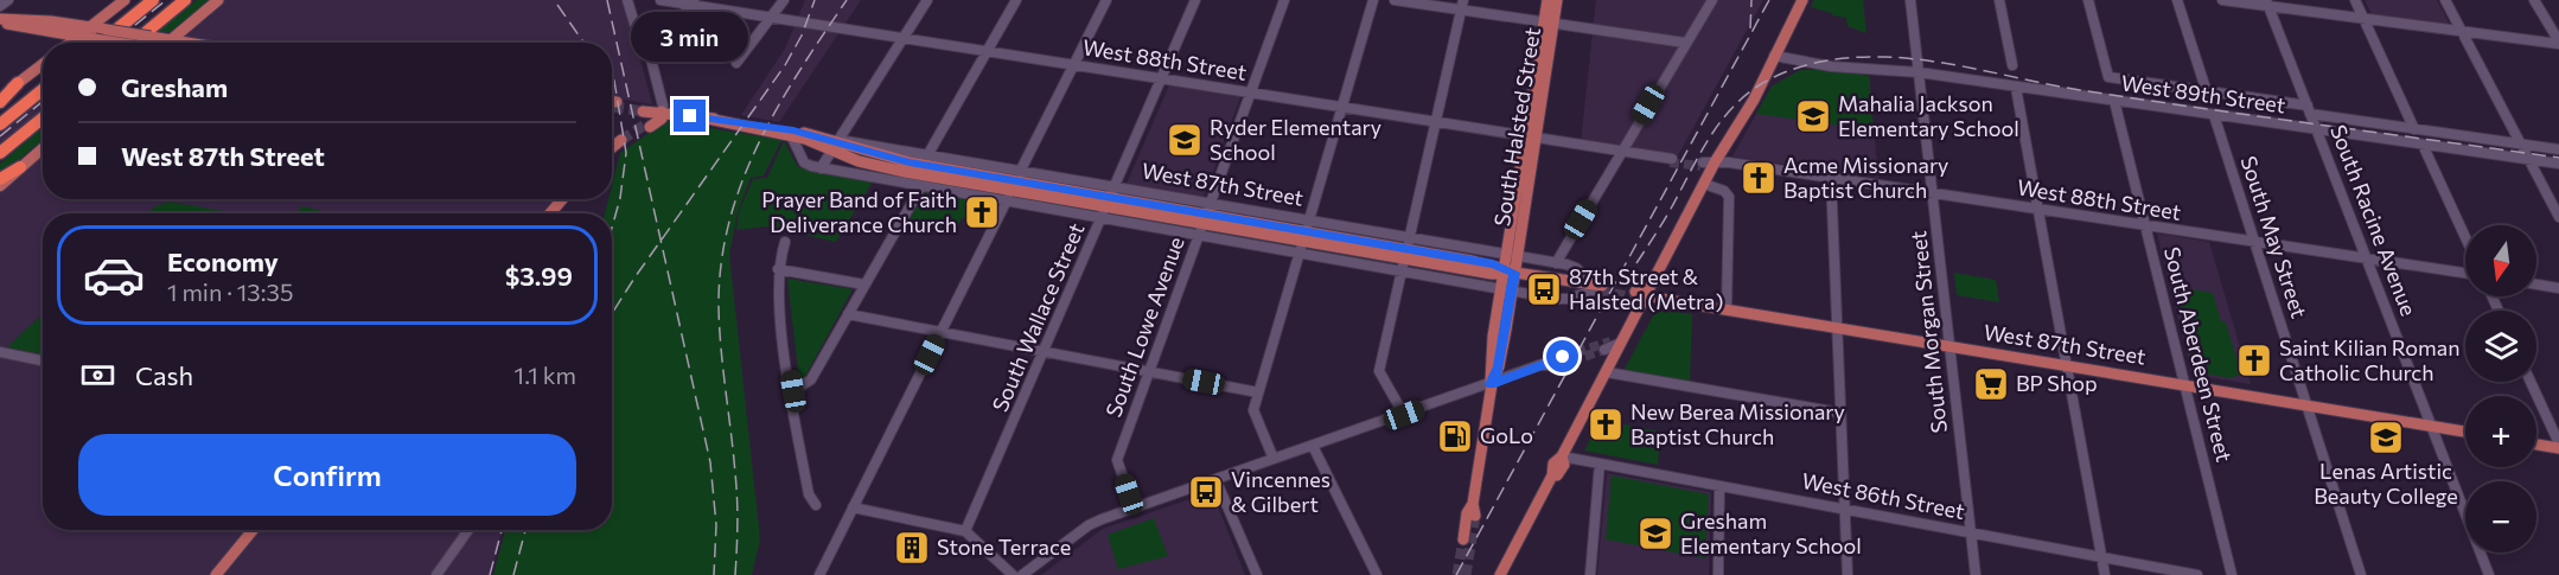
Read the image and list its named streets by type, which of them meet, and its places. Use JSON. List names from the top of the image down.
{
  "streets": {
    "main road": ["South Halsted Street", "West 87th Street"],
    "street": [
      "West 88th Street",
      "West 89th Street",
      "South Racine Avenue",
      "South May Street",
      "South Wallace Street",
      "South Lowe Avenue",
      "South Morgan Street",
      "South Aberdeen Street",
      "West 86th Street"
    ]
  },
  "crossings": [
    ["West 88th Street", "South Halsted Street"],
    ["West 88th Street", "South Racine Avenue"],
    ["West 88th Street", "South May Street"],
    ["West 88th Street", "South Wallace Street"],
    ["West 88th Street", "South Lowe Avenue"],
    ["West 88th Street", "South Morgan Street"],
    ["West 88th Street", "South Aberdeen Street"],
    ["West 89th Street", "South Racine Avenue"],
    ["West 89th Street", "South May Street"],
    ["West 89th Street", "South Morgan Street"],
    ["West 89th Street", "South Aberdeen Street"],
    ["South Halsted Street", "West 87th Street"],
    ["West 87th Street", "South Racine Avenue"],
    ["West 87th Street", "South May Street"],
    ["West 87th Street", "South Wallace Street"],
    ["West 87th Street", "South Lowe Avenue"],
    ["West 87th Street", "South Morgan Street"],
    ["West 87th Street", "South Aberdeen Street"],
    ["South Morgan Street", "West 86th Street"]
  ],
  "places": {
    "school or university": [
      "Mahalia Jackson Elementary School",
      "Ryder Elementary School",
      "Lenas Artistic Beauty College",
      "Gresham Elementary School"
    ],
    "church": [
      "Acme Missionary Baptist Church",
      "Prayer Band of Faith Deliverance Church",
      "Saint Kilian Roman Catholic Church",
      "New Berea Missionary Baptist Church"
    ],
    "bus stop": ["87th Street & Halsted (Metra)", "Vincennes & Gilbert"],
    "supermarket": ["BP Shop"],
    "fuel station": ["GoLo"],
    "building": ["Stone Terrace"]
  },
  "north": "bottom",
  "page": {
    "bubble": "3 min",
    "banner": ["Gresham", "West 87th Street"],
    "map_buttons": ["+", "−"],
    "list": [
      {
        "name": "Economy",
        "note": "1 min · 13:35",
        "value": "$3.99"
      }
    ],
    "pay": ["Cash", "1.1 km"],
    "buttons": "Confirm"
  }
}
